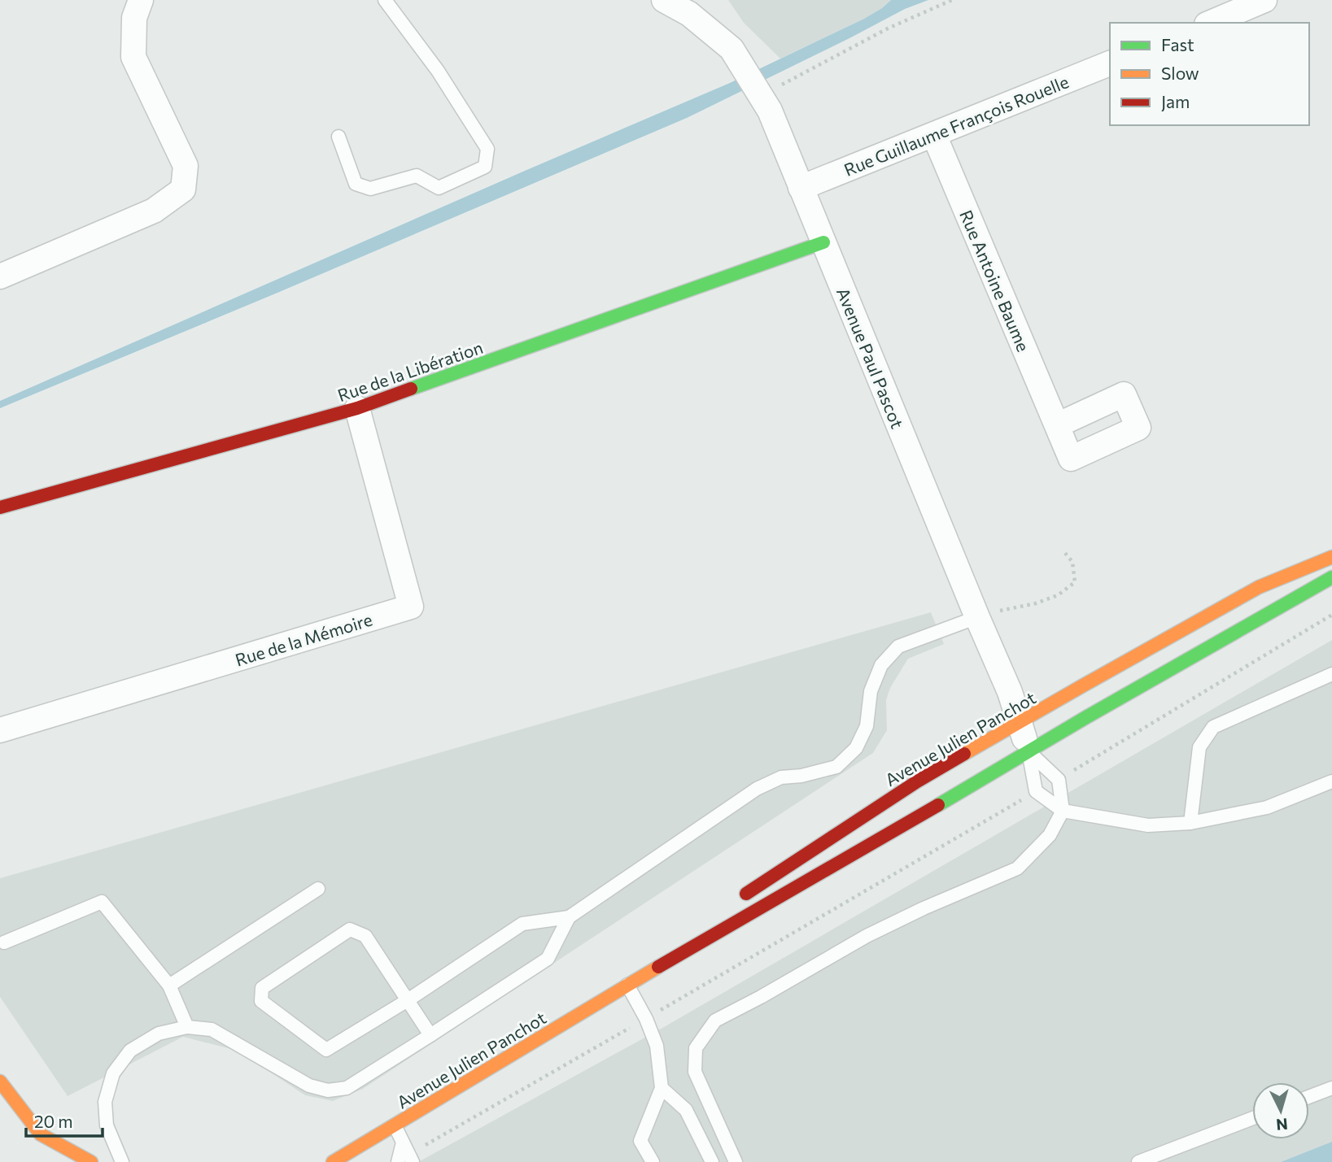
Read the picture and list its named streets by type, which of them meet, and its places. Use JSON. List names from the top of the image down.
{
  "streets": {
    "main road": ["Rue de la Libération", "Avenue Julien Panchot"],
    "street": [
      "Rue Guillaume François Rouelle",
      "Rue Antoine Baume",
      "Avenue Paul Pascot",
      "Rue de la Mémoire"
    ]
  },
  "crossings": [
    ["Rue Guillaume François Rouelle", "Rue Antoine Baume"],
    ["Rue Guillaume François Rouelle", "Avenue Paul Pascot"],
    ["Avenue Paul Pascot", "Rue de la Libération"],
    ["Avenue Paul Pascot", "Avenue Julien Panchot"],
    ["Rue de la Libération", "Rue de la Mémoire"]
  ],
  "legend": ["Fast", "Slow", "Jam"],
  "scale_bar": "20 m",
  "north": "bottom"
}
